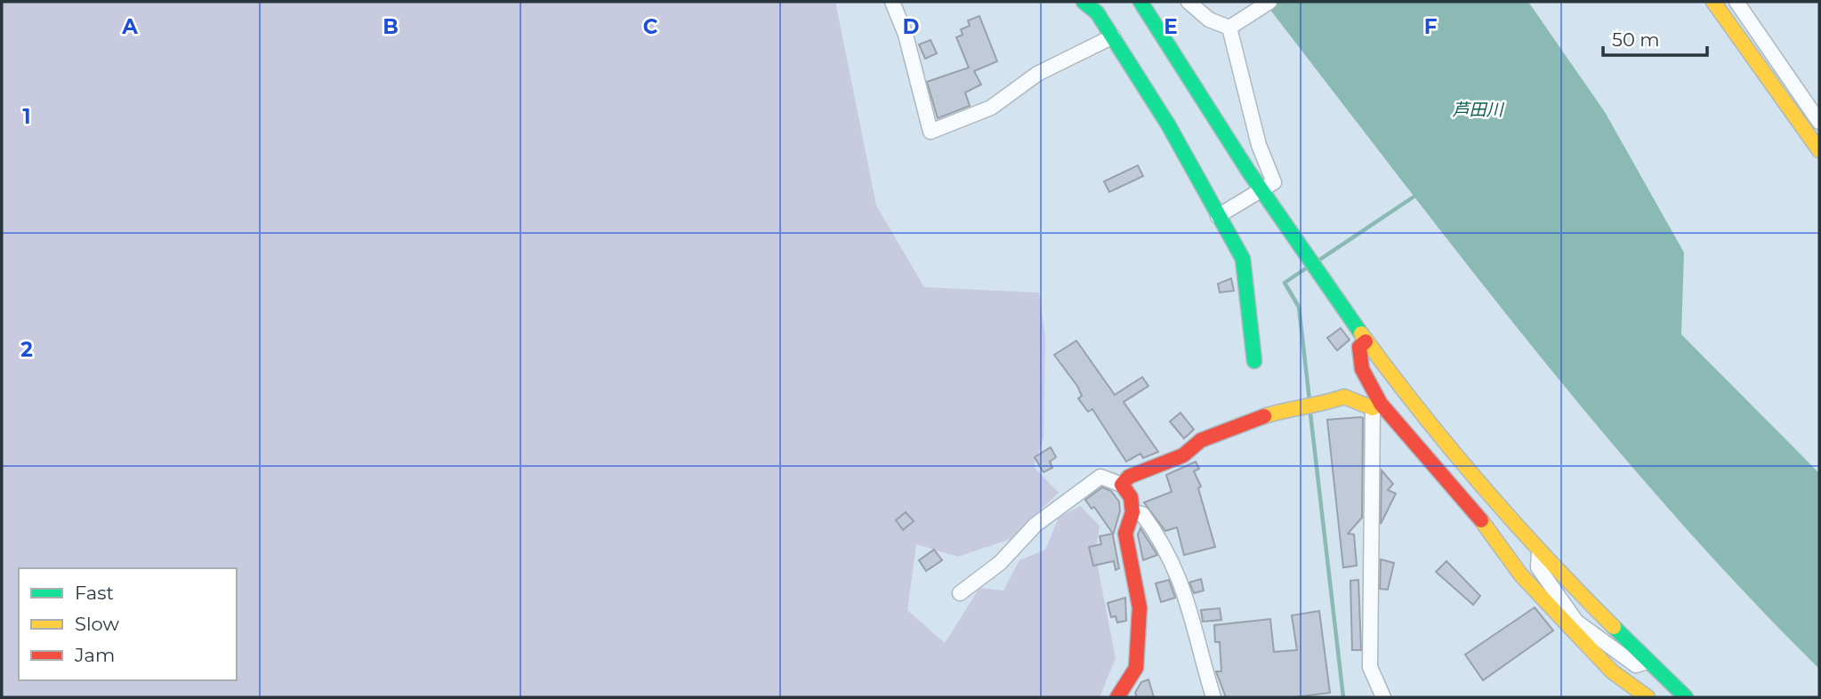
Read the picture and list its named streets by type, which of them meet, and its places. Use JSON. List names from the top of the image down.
{
  "water": ["芦田川"],
  "legend": ["Fast", "Slow", "Jam"],
  "scale_bar": "50 m",
  "grid": {
    "columns": [
      "A",
      "B",
      "C",
      "D",
      "E",
      "F"
    ],
    "rows": ["1", "2"]
  }
}
